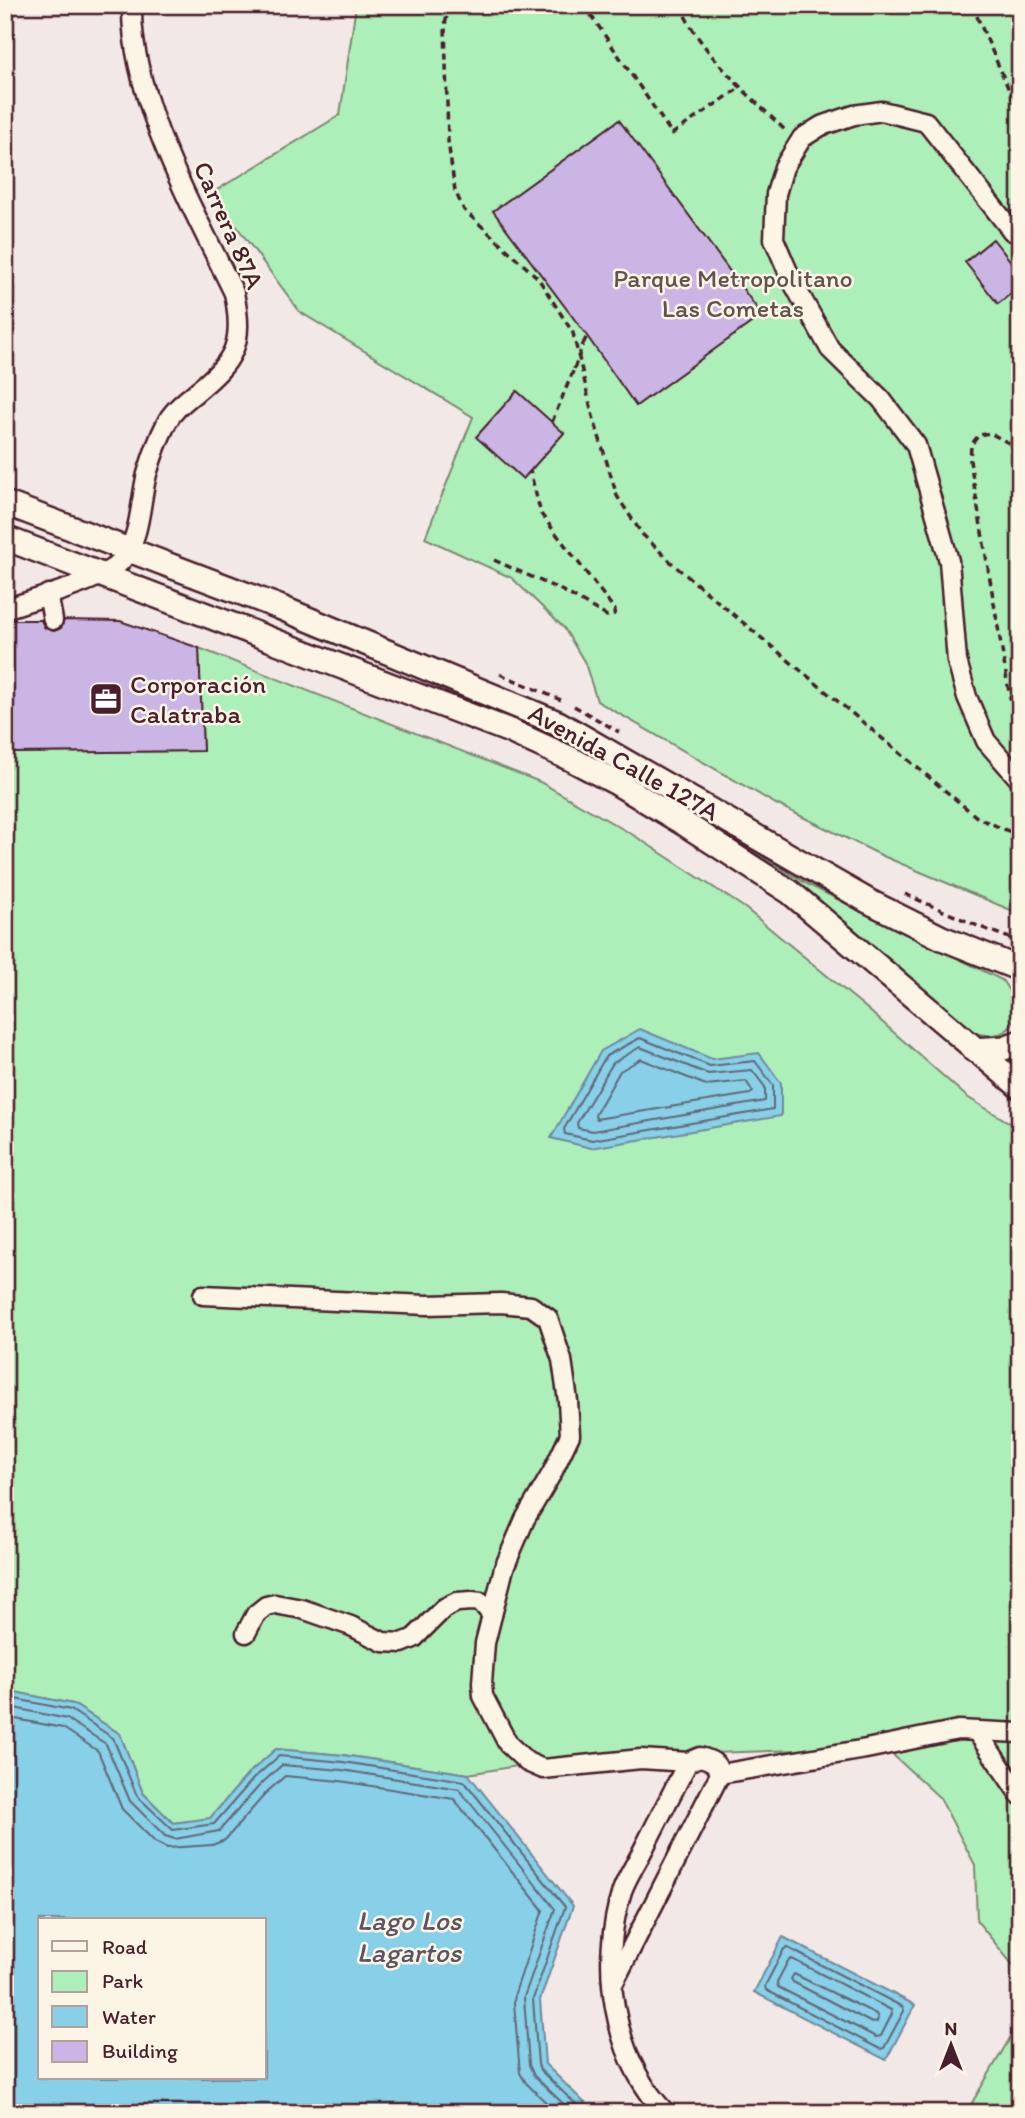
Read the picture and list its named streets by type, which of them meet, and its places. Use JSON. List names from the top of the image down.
{
  "streets": {
    "main road": ["Avenida Calle 127A"],
    "street": ["Carrera 87A"]
  },
  "crossings": [
    ["Carrera 87A", "Avenida Calle 127A"]
  ],
  "water": ["Lago Los Lagartos"],
  "parks": ["Parque Metropolitano Las Cometas"],
  "places": {
    "office": ["Corporación Calatraba"]
  },
  "legend": [
    "Road",
    "Park",
    "Water",
    "Building"
  ],
  "north": "top"
}
